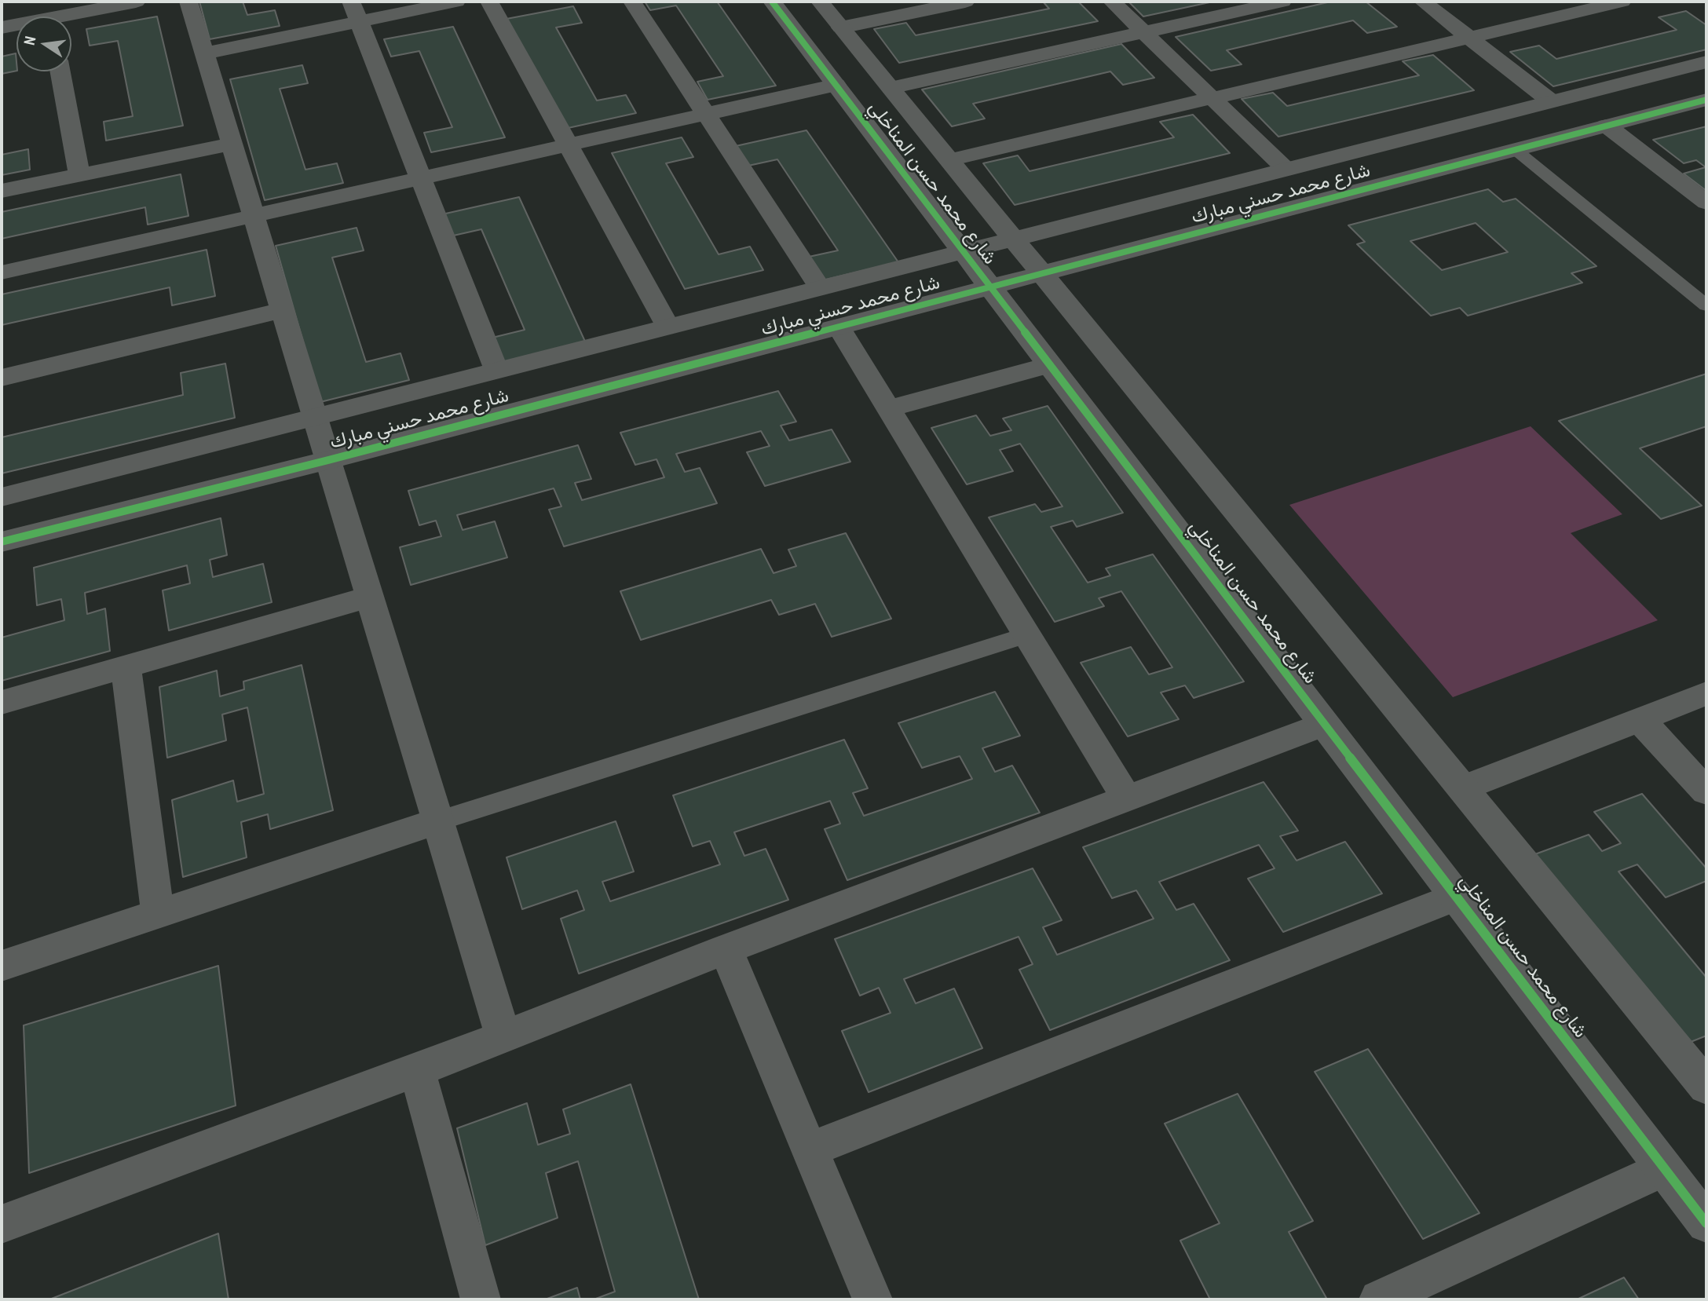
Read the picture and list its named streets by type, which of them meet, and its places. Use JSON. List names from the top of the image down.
{
  "streets": {
    "street": ["شارع محمد حسن المناخلي", "شارع محمد حسني مبارك"]
  },
  "crossings": [
    ["شارع محمد حسن المناخلي", "شارع محمد حسني مبارك"]
  ],
  "north": "left"
}
